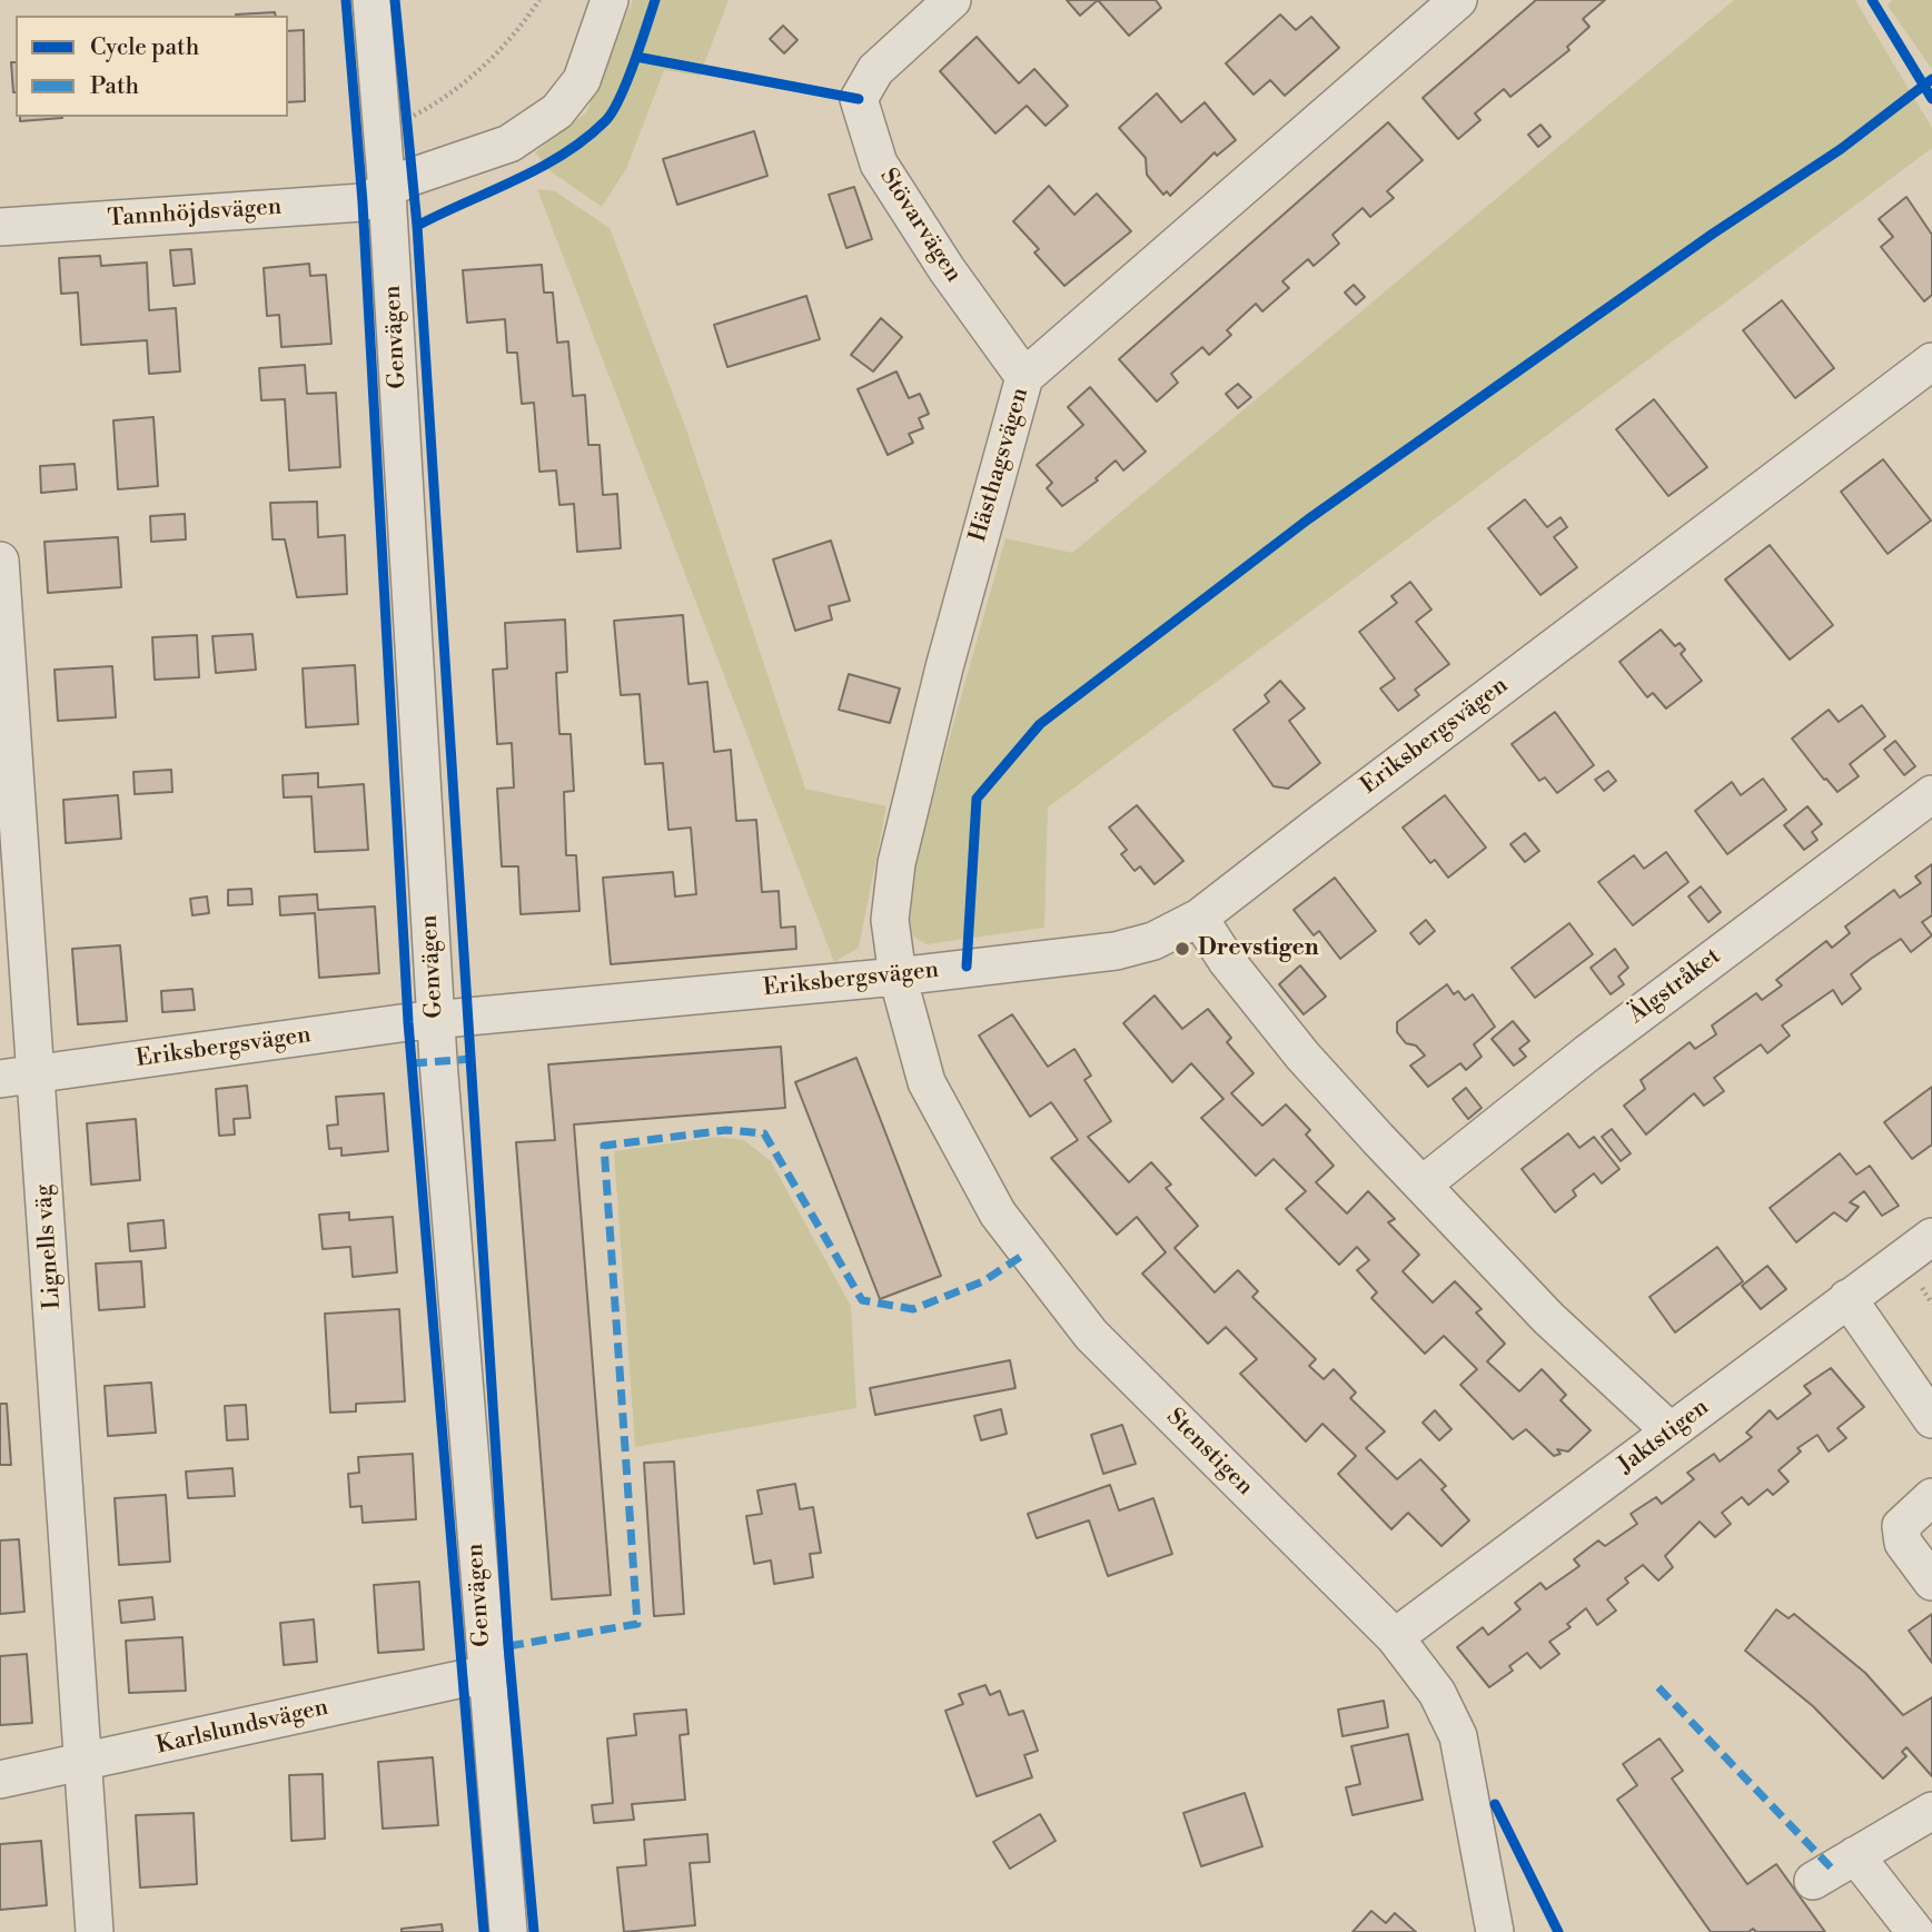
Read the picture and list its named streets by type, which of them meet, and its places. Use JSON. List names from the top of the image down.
{
  "streets": {
    "street": [
      "Tannhöjdsvägen",
      "Stövarvägen",
      "Genvägen",
      "Hästhagsvägen",
      "Eriksbergsvägen",
      "Älgstråket",
      "Lignells väg",
      "Jaktstigen",
      "Stenstigen",
      "Karlslundsvägen"
    ]
  },
  "crossings": [
    ["Tannhöjdsvägen", "Genvägen"],
    ["Stövarvägen", "Hästhagsvägen"],
    ["Genvägen", "Eriksbergsvägen"],
    ["Genvägen", "Karlslundsvägen"],
    ["Hästhagsvägen", "Eriksbergsvägen"],
    ["Hästhagsvägen", "Stenstigen"],
    ["Eriksbergsvägen", "Lignells väg"],
    ["Eriksbergsvägen", "Stenstigen"],
    ["Lignells väg", "Karlslundsvägen"],
    ["Jaktstigen", "Stenstigen"]
  ],
  "places": ["Drevstigen"],
  "legend": ["Cycle path", "Path"]
}
